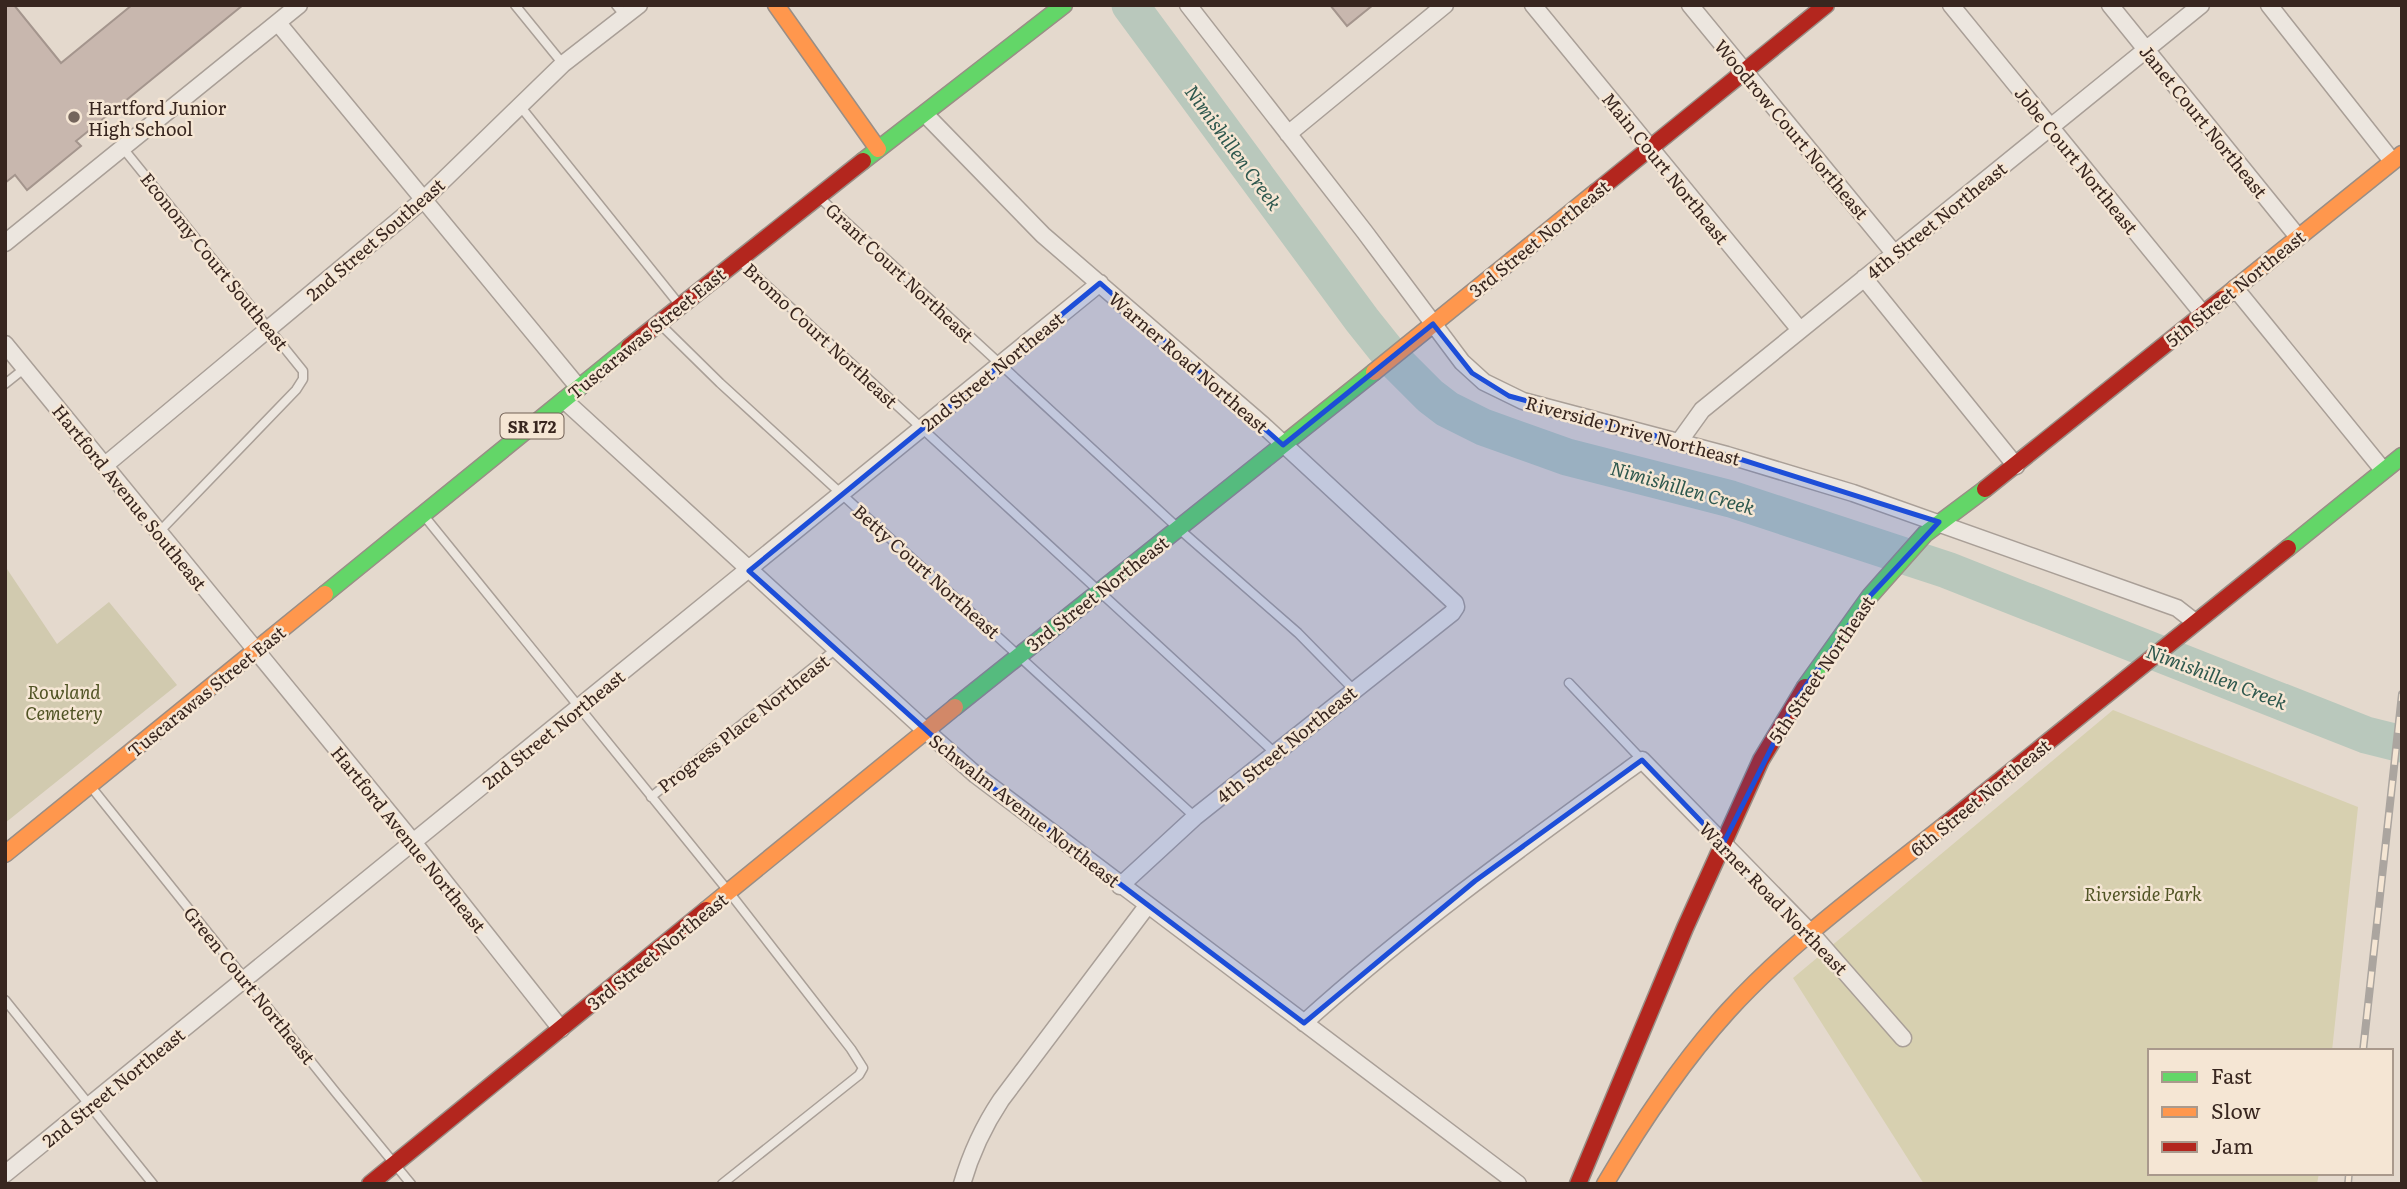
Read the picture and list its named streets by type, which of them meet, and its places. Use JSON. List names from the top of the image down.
{
  "streets": {
    "main road": [
      "3rd Street Northeast",
      "5th Street Northeast",
      "Tuscarawas Street East",
      "SR 172",
      "6th Street Northeast"
    ],
    "street": [
      "Janet Court Northeast",
      "Woodrow Court Northeast",
      "Jobe Court Northeast",
      "Main Court Northeast",
      "4th Street Northeast",
      "2nd Street Southeast",
      "Warner Road Northeast",
      "2nd Street Northeast",
      "Riverside Drive Northeast",
      "Hartford Avenue Southeast",
      "Schwalm Avenue Northeast",
      "Hartford Avenue Northeast"
    ],
    "lane": [
      "Economy Court Southeast",
      "Grant Court Northeast",
      "Bromo Court Northeast",
      "Betty Court Northeast",
      "Progress Place Northeast",
      "Green Court Northeast"
    ]
  },
  "crossings": [
    ["Janet Court Northeast", "4th Street Northeast"],
    ["Janet Court Northeast", "5th Street Northeast"],
    ["Woodrow Court Northeast", "4th Street Northeast"],
    ["Woodrow Court Northeast", "3rd Street Northeast"],
    ["Jobe Court Northeast", "4th Street Northeast"],
    ["Jobe Court Northeast", "5th Street Northeast"],
    ["Main Court Northeast", "4th Street Northeast"],
    ["Main Court Northeast", "3rd Street Northeast"],
    ["4th Street Northeast", "Grant Court Northeast"],
    ["4th Street Northeast", "Bromo Court Northeast"],
    ["4th Street Northeast", "Warner Road Northeast"],
    ["4th Street Northeast", "Riverside Drive Northeast"],
    ["4th Street Northeast", "Betty Court Northeast"],
    ["4th Street Northeast", "Schwalm Avenue Northeast"],
    ["3rd Street Northeast", "Grant Court Northeast"],
    ["3rd Street Northeast", "Bromo Court Northeast"],
    ["3rd Street Northeast", "Warner Road Northeast"],
    ["3rd Street Northeast", "Riverside Drive Northeast"],
    ["3rd Street Northeast", "Betty Court Northeast"],
    ["3rd Street Northeast", "Schwalm Avenue Northeast"],
    ["3rd Street Northeast", "Hartford Avenue Northeast"],
    ["3rd Street Northeast", "Green Court Northeast"],
    ["2nd Street Southeast", "Economy Court Southeast"],
    ["2nd Street Southeast", "Hartford Avenue Southeast"],
    ["Economy Court Southeast", "Hartford Avenue Southeast"],
    ["Grant Court Northeast", "Tuscarawas Street East"],
    ["Grant Court Northeast", "2nd Street Northeast"],
    ["5th Street Northeast", "Warner Road Northeast"],
    ["5th Street Northeast", "Riverside Drive Northeast"],
    ["Tuscarawas Street East", "Bromo Court Northeast"],
    ["Tuscarawas Street East", "Warner Road Northeast"],
    ["Tuscarawas Street East", "Hartford Avenue Southeast"],
    ["Tuscarawas Street East", "Betty Court Northeast"],
    ["Tuscarawas Street East", "Schwalm Avenue Northeast"],
    ["Tuscarawas Street East", "Hartford Avenue Northeast"],
    ["Tuscarawas Street East", "Green Court Northeast"],
    ["Bromo Court Northeast", "2nd Street Northeast"],
    ["Warner Road Northeast", "2nd Street Northeast"],
    ["Warner Road Northeast", "6th Street Northeast"],
    ["2nd Street Northeast", "Betty Court Northeast"],
    ["2nd Street Northeast", "Schwalm Avenue Northeast"],
    ["2nd Street Northeast", "Hartford Avenue Northeast"],
    ["2nd Street Northeast", "Green Court Northeast"],
    ["Riverside Drive Northeast", "6th Street Northeast"],
    ["Hartford Avenue Southeast", "Hartford Avenue Northeast"],
    ["Progress Place Northeast", "Schwalm Avenue Northeast"]
  ],
  "water": ["Nimishillen Creek"],
  "parks": ["Rowland Cemetery", "Riverside Park"],
  "places": ["Hartford Junior High School"],
  "legend": ["Fast", "Slow", "Jam"]
}
